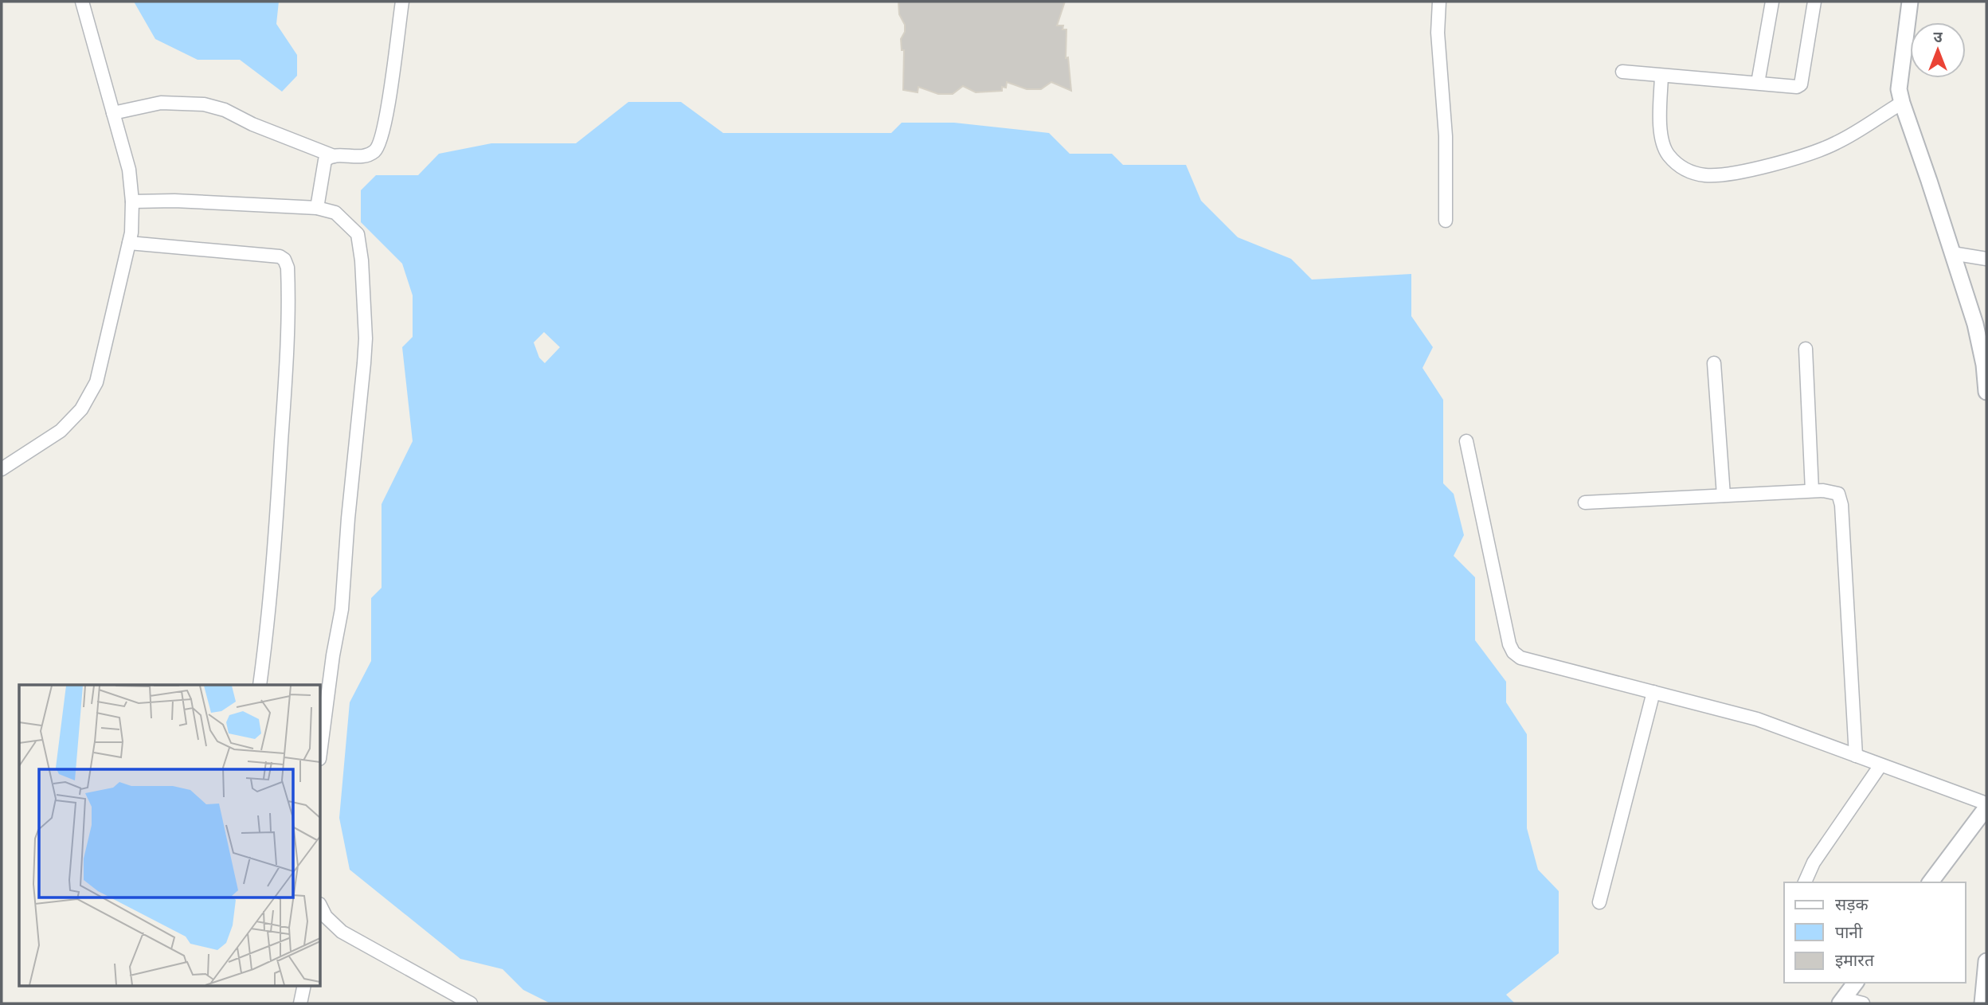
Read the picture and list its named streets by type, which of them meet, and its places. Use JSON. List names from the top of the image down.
{
  "legend": ["सड़क", "पानी", "इमारत"],
  "north": "top"
}
